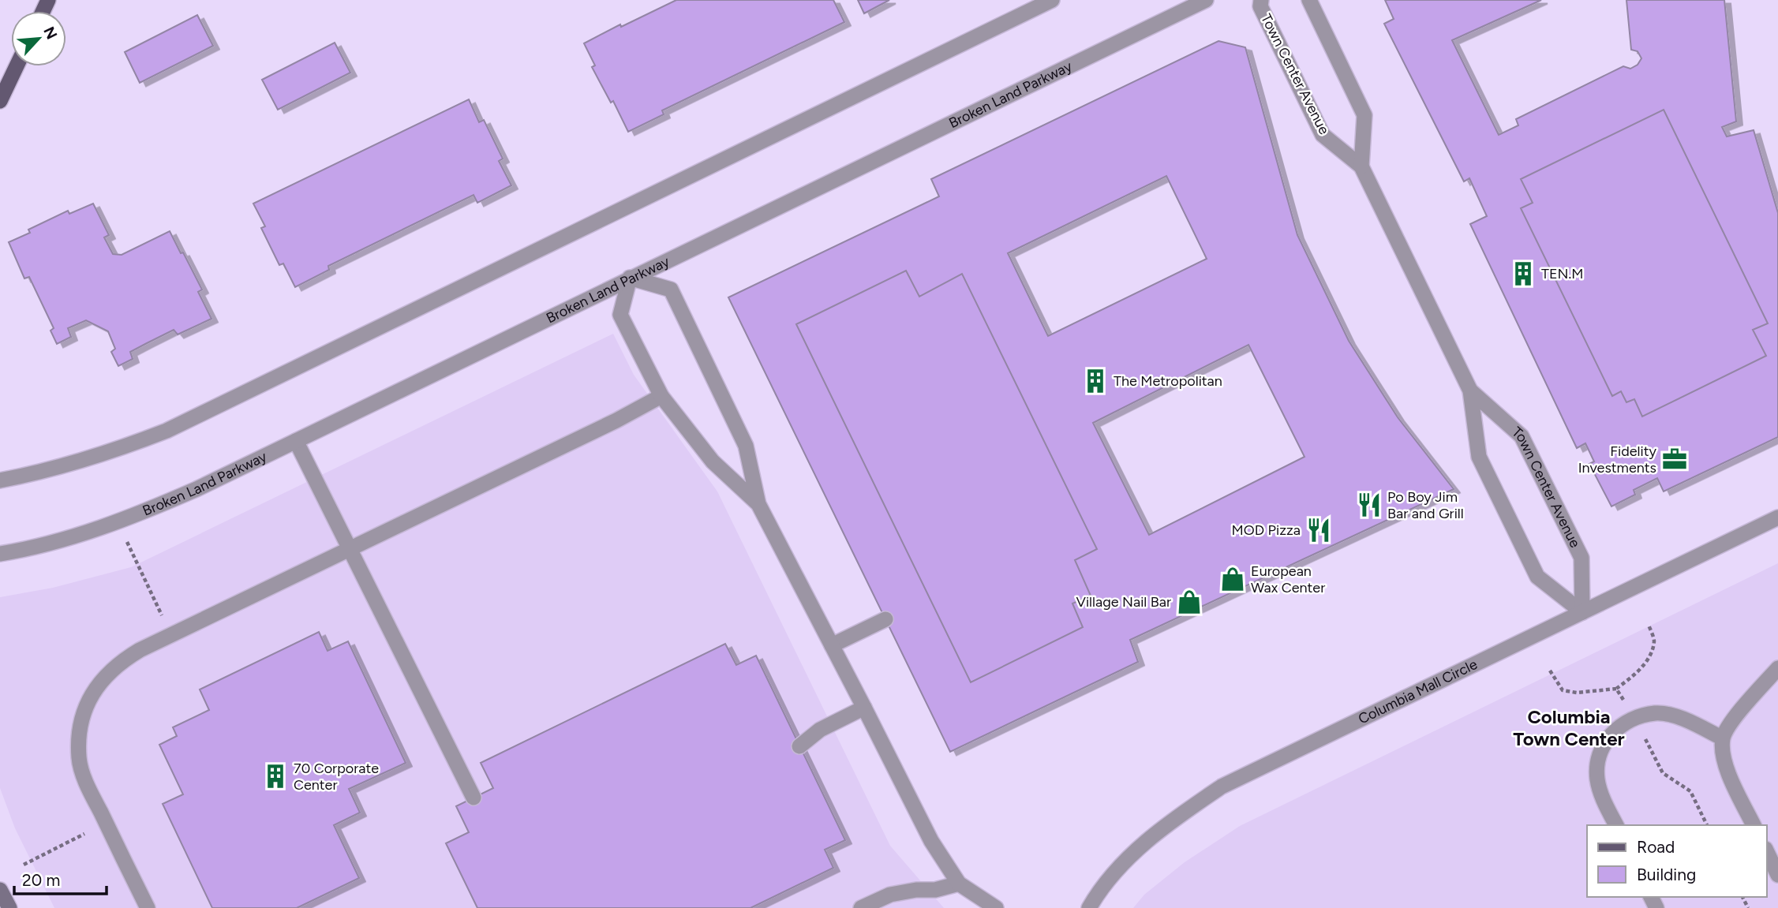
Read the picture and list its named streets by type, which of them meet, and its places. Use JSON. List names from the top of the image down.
{
  "streets": {
    "street": ["Town Center Avenue", "Broken Land Parkway", "Columbia Mall Circle"]
  },
  "crossings": [
    ["Town Center Avenue", "Columbia Mall Circle"]
  ],
  "districts": ["Columbia Town Center"],
  "places": {
    "building": ["TEN.M", "The Metropolitan", "70 Corporate Center"],
    "office": ["Fidelity Investments"],
    "restaurant": ["Po Boy Jim Bar and Grill", "MOD Pizza"],
    "shop": ["European Wax Center", "Village Nail Bar"]
  },
  "legend": ["Road", "Building"],
  "scale_bar": "20 m",
  "north": "top right"
}
